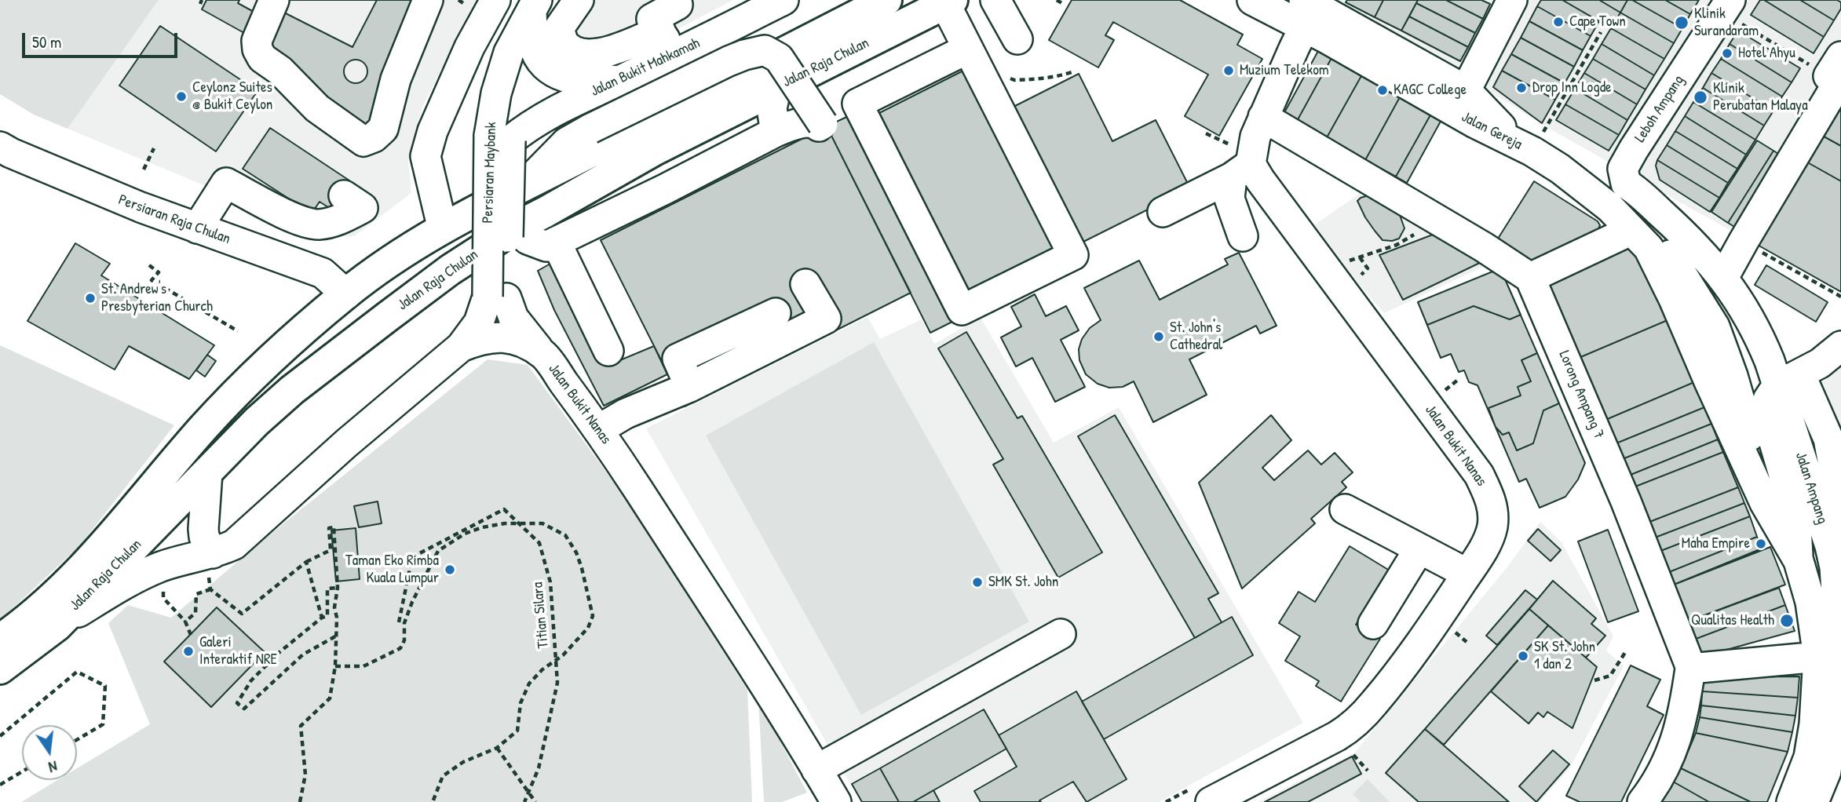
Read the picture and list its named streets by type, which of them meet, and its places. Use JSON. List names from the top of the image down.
{
  "streets": {
    "main road": ["Jalan Raja Chulan"],
    "street": [
      "Jalan Bukit Mahkamah",
      "Leboh Ampang",
      "Jalan Gereja",
      "Persiaran Maybank",
      "Persiaran Raja Chulan",
      "Lorong Ampang 7",
      "Jalan Bukit Nanas",
      "Jalan Ampang"
    ],
    "path": ["Titian Silara"]
  },
  "crossings": [
    ["Jalan Raja Chulan", "Persiaran Raja Chulan"],
    ["Jalan Raja Chulan", "Jalan Bukit Nanas"],
    ["Jalan Bukit Mahkamah", "Persiaran Maybank"],
    ["Leboh Ampang", "Jalan Ampang"],
    ["Persiaran Maybank", "Jalan Bukit Nanas"]
  ],
  "places": [
    "Cape Town",
    "Klinik Surandaram",
    "Hotel Ahyu",
    "Muzium Telekom",
    "Drop Inn Logde",
    "KAGC College",
    "Ceylonz Suites @ Bukit Ceylon",
    "Klinik Perubatan Malaya",
    "St. Andrew's Presbyterian Church",
    "St. John's Cathedral",
    "Maha Empire",
    "Taman Eko Rimba Kuala Lumpur",
    "SMK St. John",
    "Qualitas Health",
    "Galeri Interaktif NRE",
    "SK St. John 1 dan 2"
  ],
  "scale_bar": "50 m",
  "north": "bottom"
}
